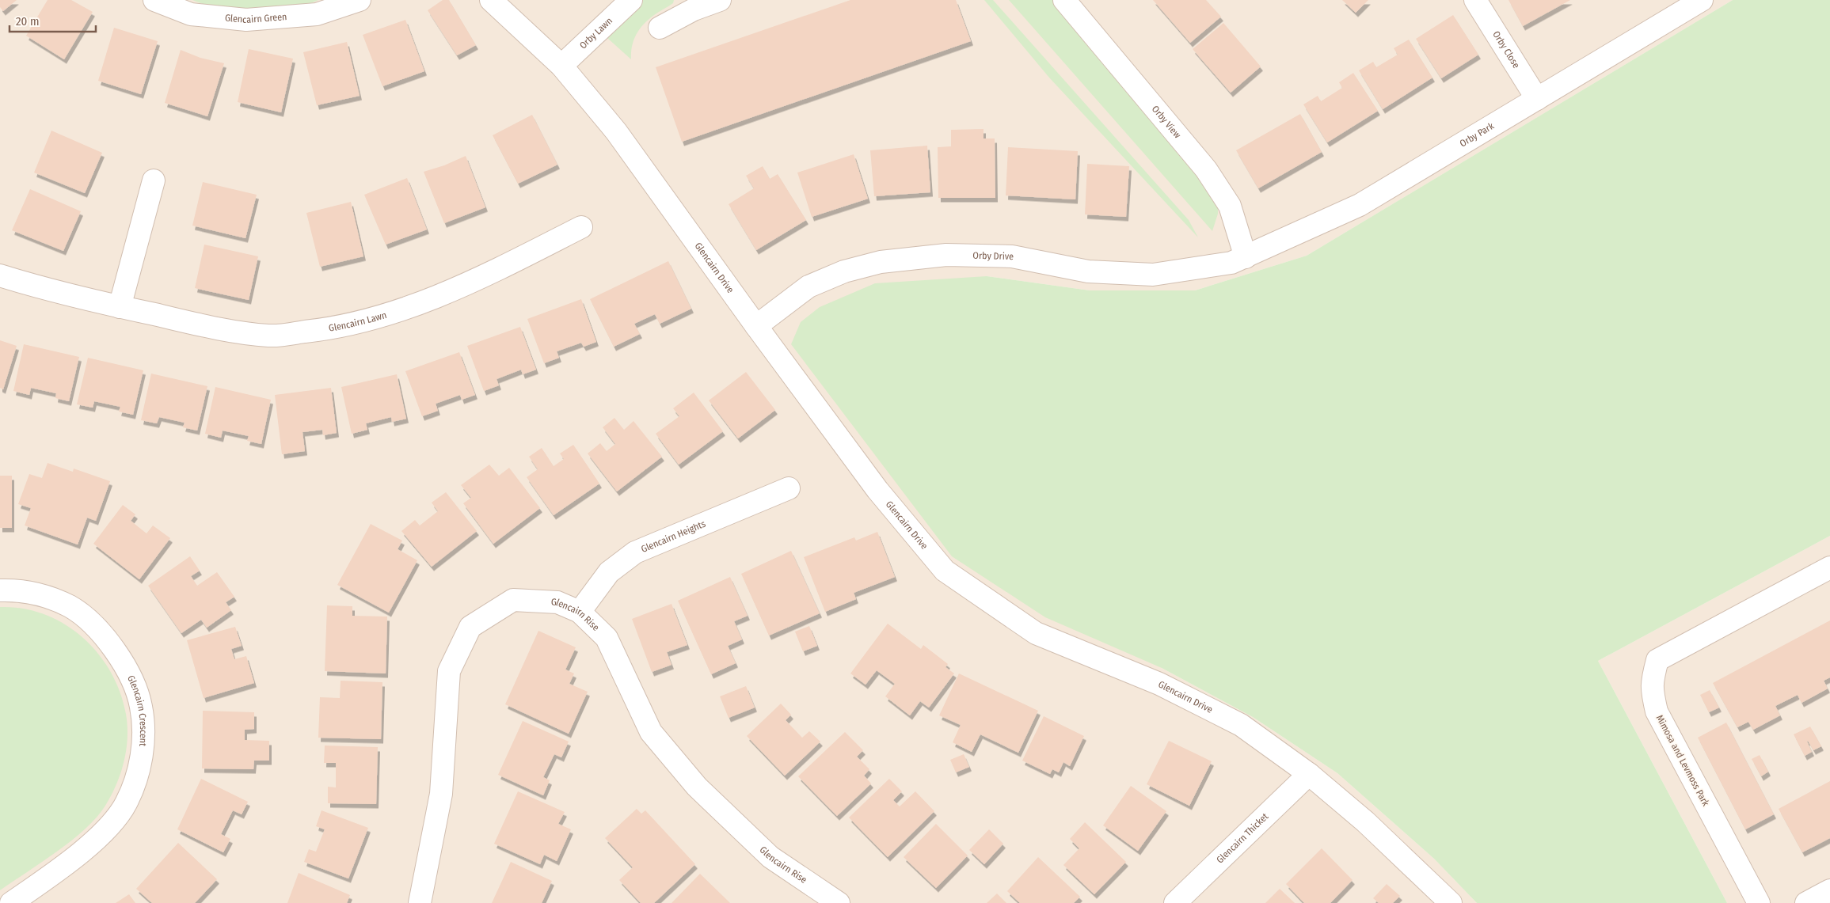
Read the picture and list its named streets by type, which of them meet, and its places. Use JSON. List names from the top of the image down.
{
  "streets": {
    "street": [
      "Glencairn Green",
      "Orby Lawn",
      "Orby Close",
      "Orby View",
      "Orby Park",
      "Orby Drive",
      "Glencairn Drive",
      "Glencairn Lawn",
      "Glencairn Heights",
      "Glencairn Rise",
      "Glencairn Crescent",
      "Mimosa and Levmoss Park",
      "Glencairn Thicket"
    ]
  },
  "crossings": [
    ["Orby Lawn", "Glencairn Drive"],
    ["Orby Close", "Orby Park"],
    ["Orby View", "Orby Park"],
    ["Orby View", "Orby Drive"],
    ["Orby Park", "Orby Drive"],
    ["Orby Drive", "Glencairn Drive"],
    ["Glencairn Drive", "Glencairn Thicket"],
    ["Glencairn Heights", "Glencairn Rise"]
  ],
  "scale_bar": "20 m"
}
